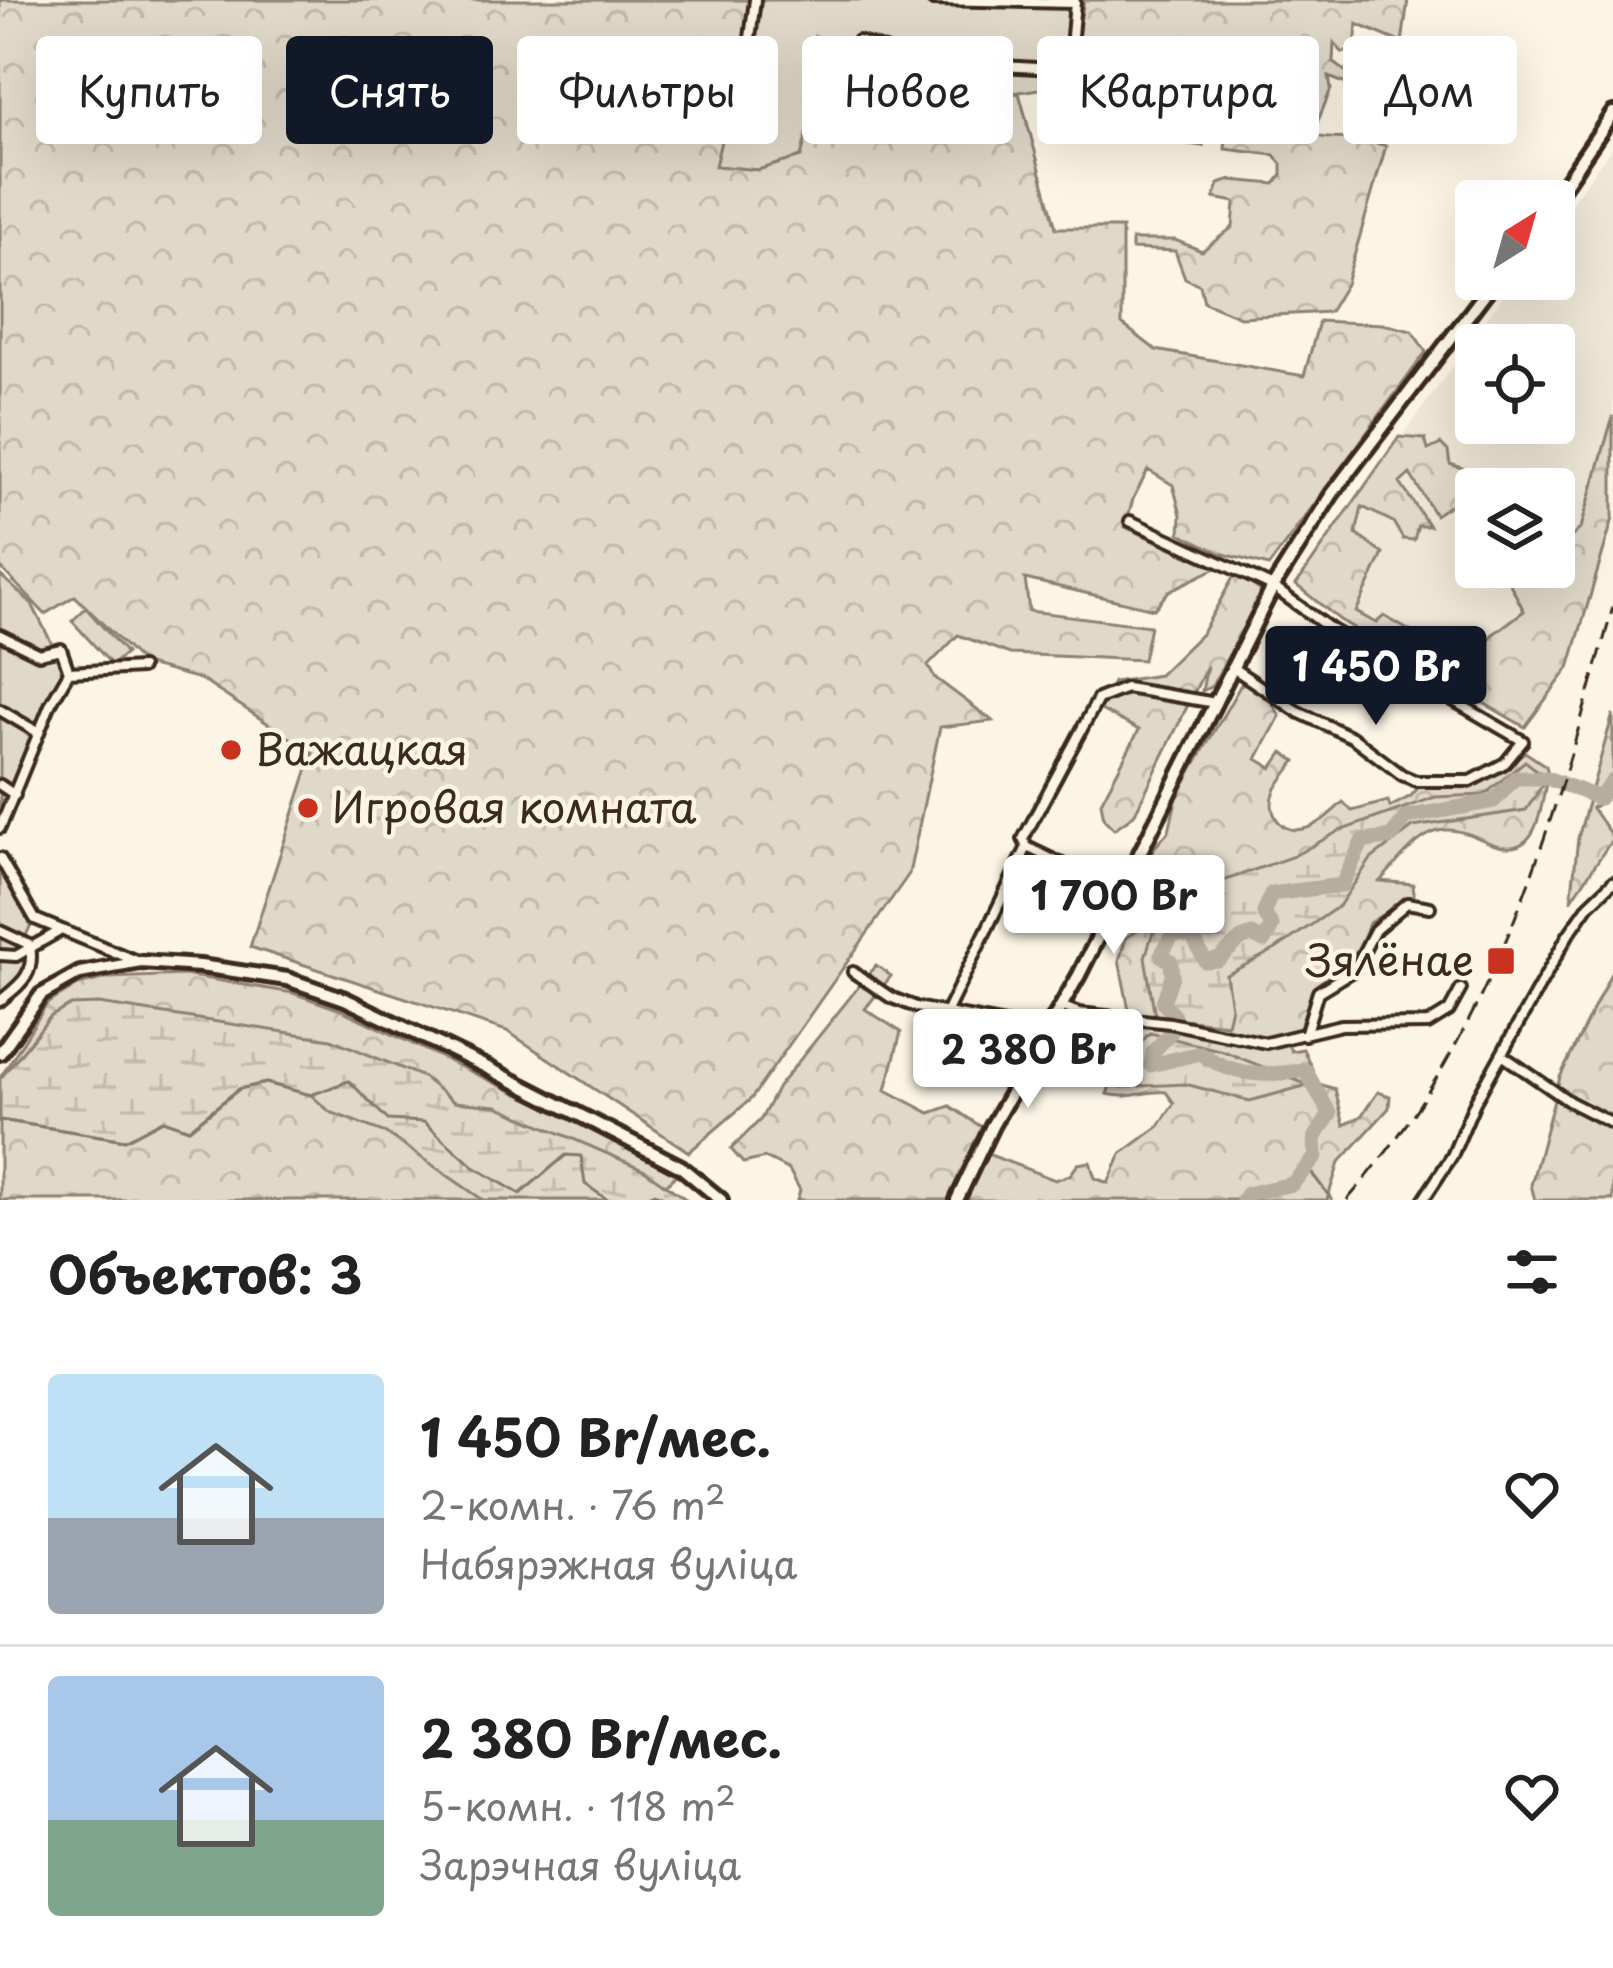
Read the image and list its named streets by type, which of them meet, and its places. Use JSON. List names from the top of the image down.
{
  "places": {
    "other": ["Важацкая", "Игровая комната"],
    "transit": ["Зялёнае"]
  },
  "north": "top right",
  "page": {
    "chip": [
      "Купить",
      "Снять",
      "Фильтры",
      "Новое",
      "Квартира",
      "Дом"
    ],
    "price": ["1 450 Br", "1 700 Br", "2 380 Br"],
    "heading": "Объектов: 3",
    "list": [
      {
        "name": "1 450 Br/мес.",
        "note": "2-комн. · 76 m² · Набярэжная вуліца"
      },
      {
        "name": "2 380 Br/мес.",
        "note": "5-комн. · 118 m² · Зарэчная вуліца"
      }
    ]
  }
}
